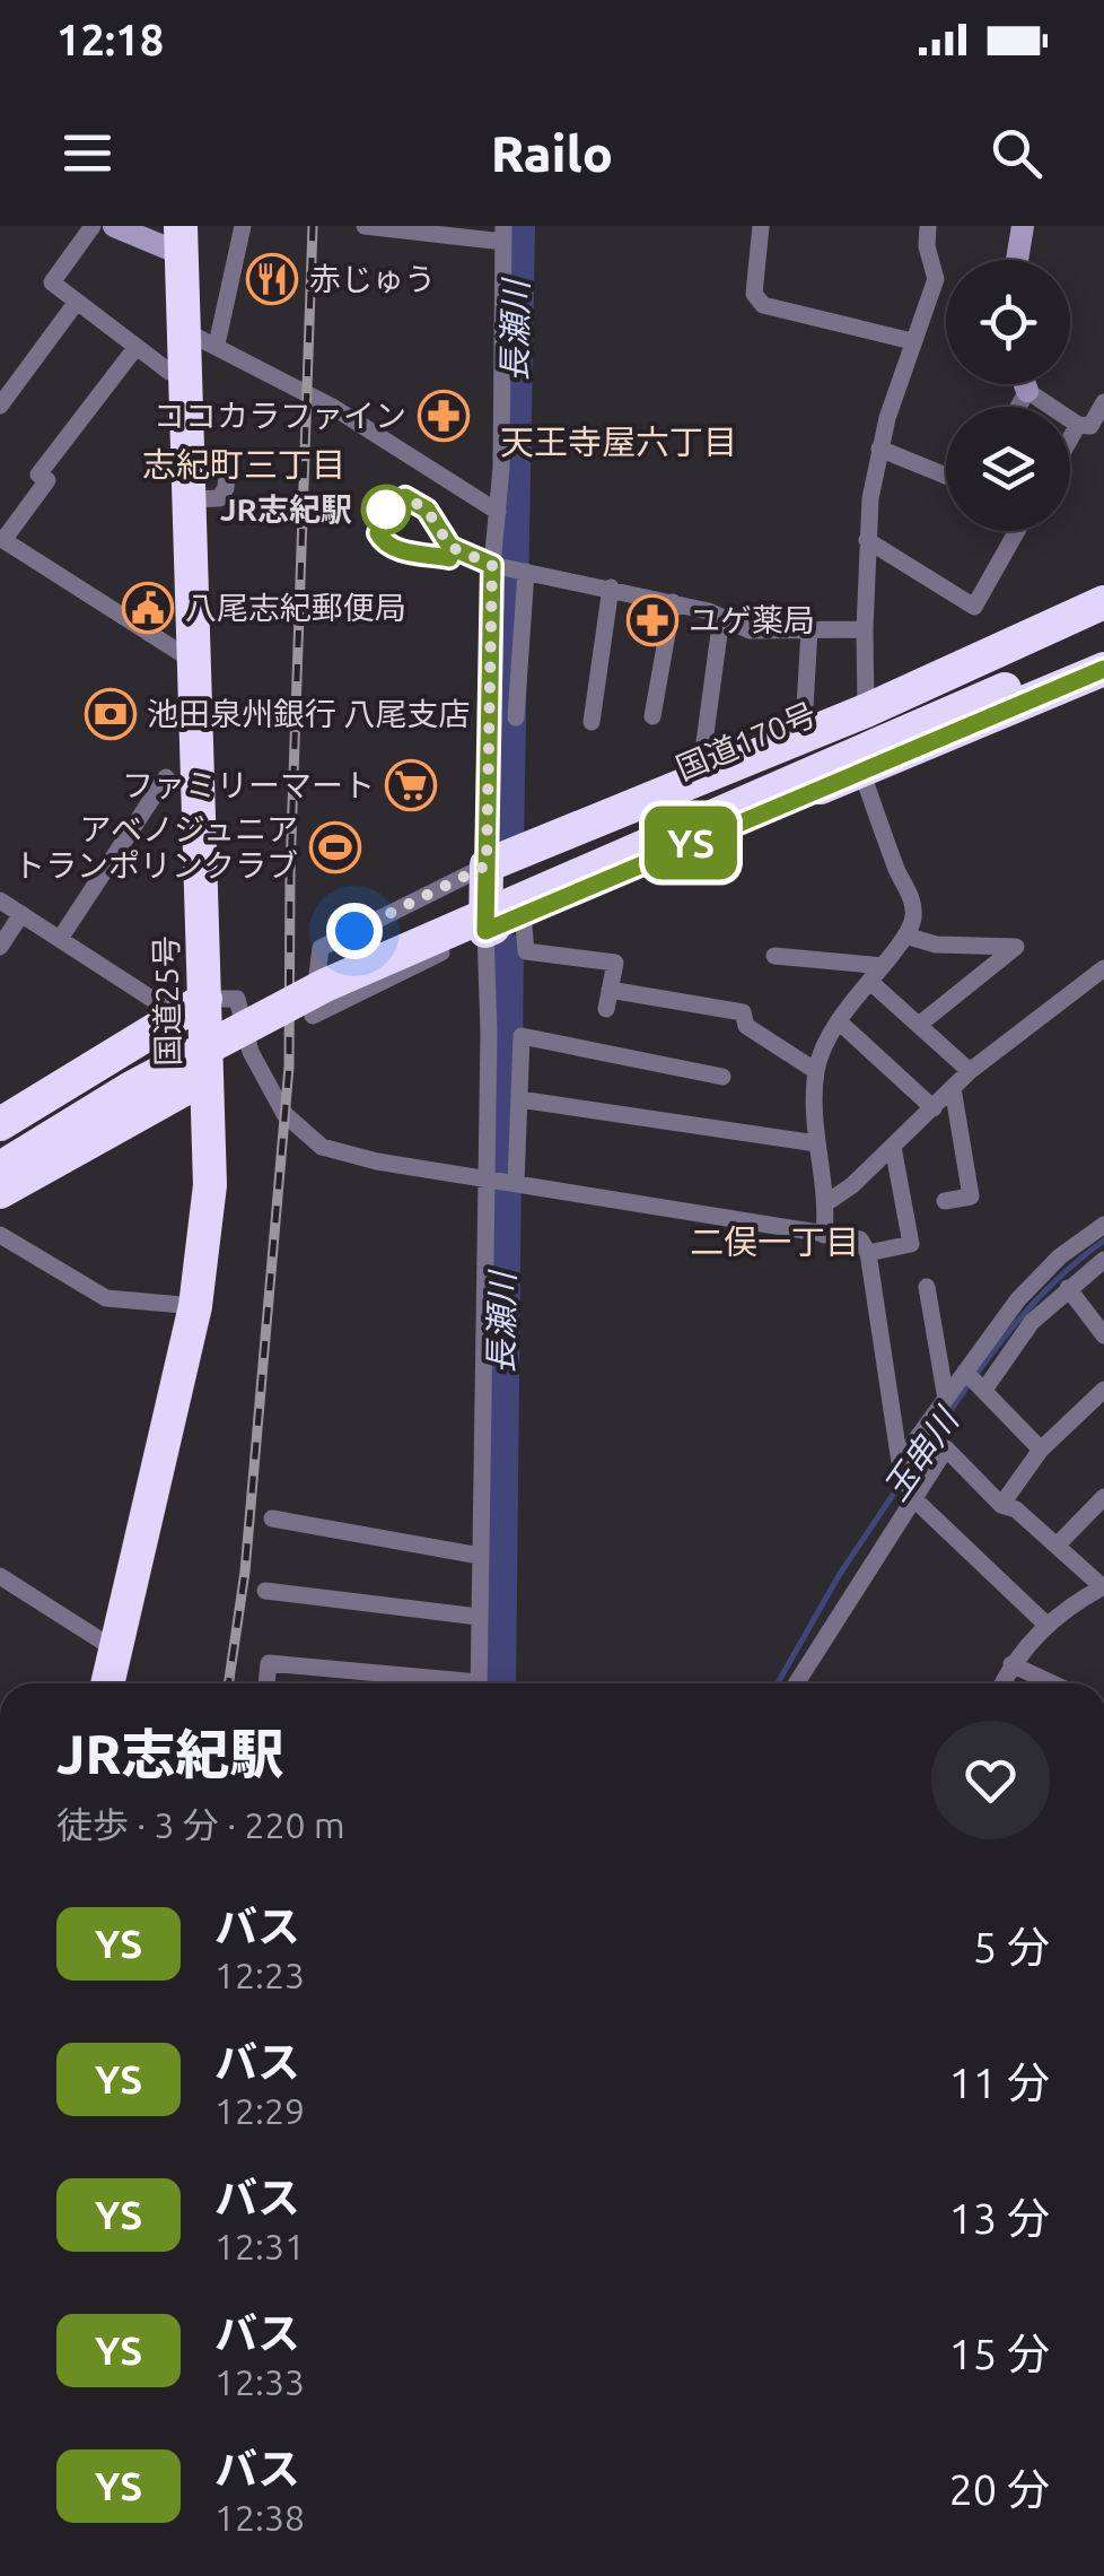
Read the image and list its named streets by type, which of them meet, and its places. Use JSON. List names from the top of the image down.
{
  "streets": {
    "highway": ["国道170号", "国道25号"]
  },
  "districts": ["天王寺屋六丁目", "志紀町三丁目", "二俣一丁目"],
  "water": ["長瀬川", "玉串川"],
  "places": {
    "restaurant": ["赤じゅう"],
    "pharmacy": ["ココカラファイン", "ユゲ薬局"],
    "other": ["JR志紀駅"],
    "public building": ["八尾志紀郵便局"],
    "bank": ["池田泉州銀行 八尾支店"],
    "supermarket": ["ファミリーマート"],
    "sports": ["アベノジュニア トランポリンクラブ"]
  },
  "lines": ["bus line YS"],
  "page": {
    "status": "12:18",
    "header": "Railo",
    "on_map": "YS",
    "heading": ["JR志紀駅", "徒歩 · 3 分 · 220 m"],
    "list": [
      {
        "mark": "YS",
        "name": "バス",
        "note": "12:23",
        "value": "5 分"
      },
      {
        "mark": "YS",
        "name": "バス",
        "note": "12:29",
        "value": "11 分"
      },
      {
        "mark": "YS",
        "name": "バス",
        "note": "12:31",
        "value": "13 分"
      },
      {
        "mark": "YS",
        "name": "バス",
        "note": "12:33",
        "value": "15 分"
      },
      {
        "mark": "YS",
        "name": "バス",
        "note": "12:38",
        "value": "20 分"
      }
    ]
  }
}
